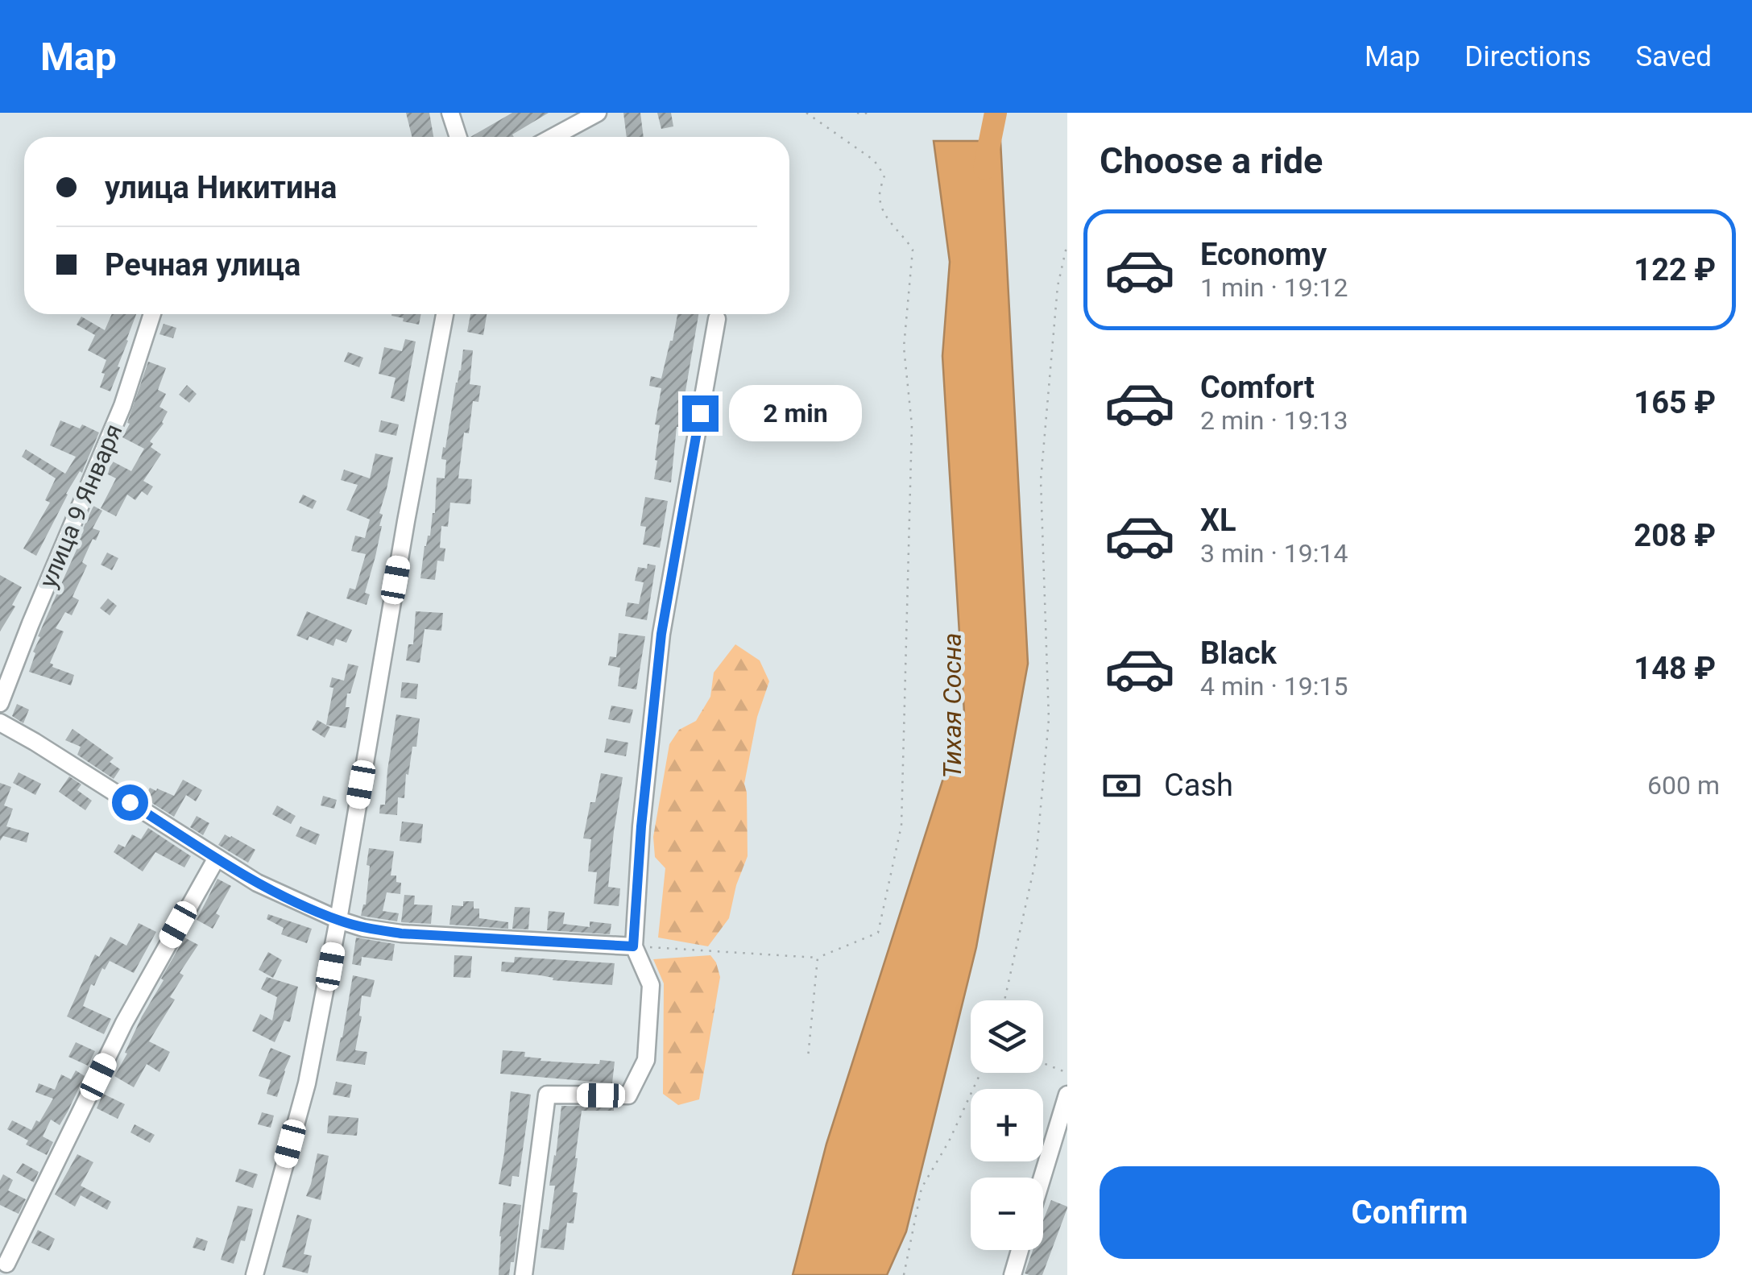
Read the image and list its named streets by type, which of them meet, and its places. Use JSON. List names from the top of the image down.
{
  "streets": {
    "street": ["улица 9 Января"]
  },
  "water": ["Тихая Сосна"],
  "page": {
    "header": "Map",
    "nav": ["Map", "Directions", "Saved"],
    "heading": "Choose a ride",
    "banner": ["улица Никитина", "Речная улица"],
    "list": [
      {
        "name": "Economy",
        "note": "1 min · 19:12",
        "value": "122 ₽"
      },
      {
        "name": "Comfort",
        "note": "2 min · 19:13",
        "value": "165 ₽"
      },
      {
        "name": "XL",
        "note": "3 min · 19:14",
        "value": "208 ₽"
      },
      {
        "name": "Black",
        "note": "4 min · 19:15",
        "value": "148 ₽"
      }
    ],
    "bubble": "2 min",
    "pay": ["Cash", "600 m"],
    "map_buttons": ["+", "−"],
    "buttons": "Confirm"
  }
}
